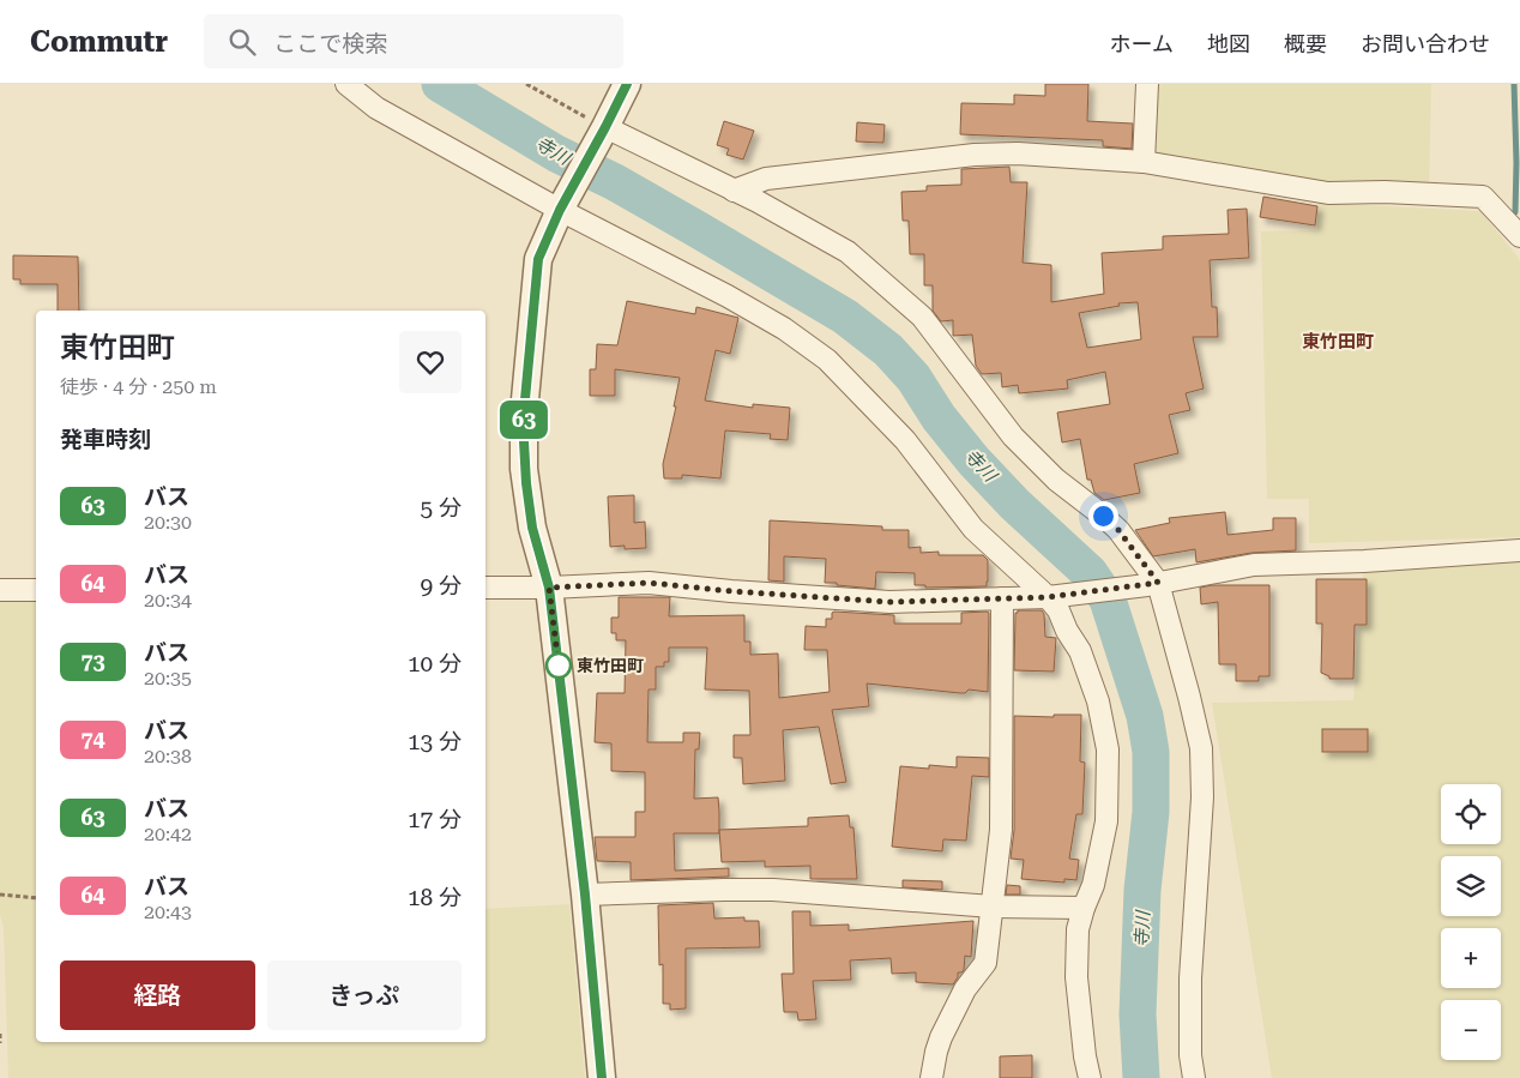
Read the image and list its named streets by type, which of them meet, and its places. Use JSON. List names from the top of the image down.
{
  "districts": ["東竹田町"],
  "water": ["寺川"],
  "places": ["東竹田町"],
  "lines": ["bus line 63"],
  "page": {
    "header": "Commutr",
    "search": "ここで検索",
    "nav": [
      "ホーム",
      "地図",
      "概要",
      "お問い合わせ"
    ],
    "on_map": "63",
    "heading": [
      ["東竹田町", "徒歩 · 4 分 · 250 m"],
      "発車時刻"
    ],
    "list": [
      {
        "mark": "63",
        "name": "バス",
        "note": "20:30",
        "value": "5 分"
      },
      {
        "mark": "64",
        "name": "バス",
        "note": "20:34",
        "value": "9 分"
      },
      {
        "mark": "73",
        "name": "バス",
        "note": "20:35",
        "value": "10 分"
      },
      {
        "mark": "74",
        "name": "バス",
        "note": "20:38",
        "value": "13 分"
      },
      {
        "mark": "63",
        "name": "バス",
        "note": "20:42",
        "value": "17 分"
      },
      {
        "mark": "64",
        "name": "バス",
        "note": "20:43",
        "value": "18 分"
      }
    ],
    "map_buttons": ["+", "−"],
    "buttons": ["経路", "きっぷ"]
  }
}
